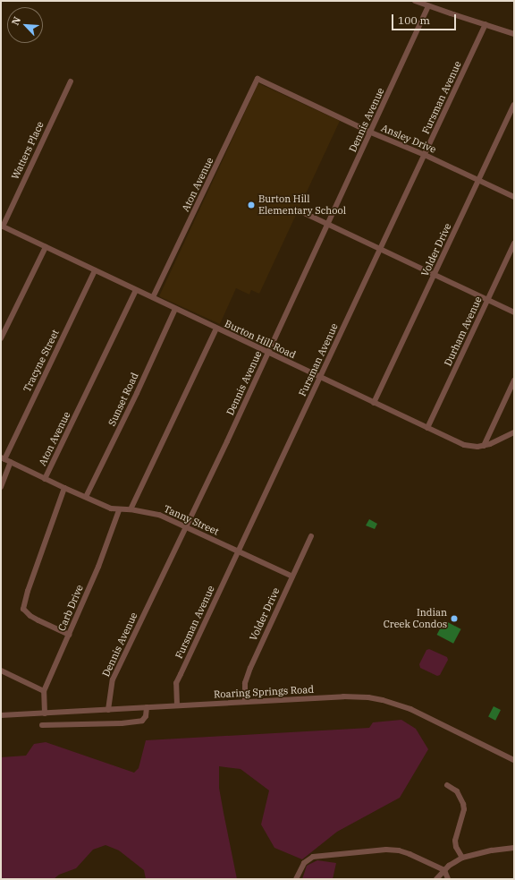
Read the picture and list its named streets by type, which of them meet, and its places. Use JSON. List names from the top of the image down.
{
  "streets": {
    "street": [
      "Fursman Avenue",
      "Dennis Avenue",
      "Ansley Drive",
      "Watters Place",
      "Aton Avenue",
      "Volder Drive",
      "Durham Avenue",
      "Burton Hill Road",
      "Tracyne Street",
      "Sunset Road",
      "Tanny Street",
      "Carb Drive",
      "Roaring Springs Road"
    ]
  },
  "crossings": [
    ["Fursman Avenue", "Ansley Drive"],
    ["Fursman Avenue", "Burton Hill Road"],
    ["Fursman Avenue", "Tanny Street"],
    ["Fursman Avenue", "Roaring Springs Road"],
    ["Dennis Avenue", "Ansley Drive"],
    ["Dennis Avenue", "Burton Hill Road"],
    ["Dennis Avenue", "Tanny Street"],
    ["Dennis Avenue", "Roaring Springs Road"],
    ["Ansley Drive", "Aton Avenue"],
    ["Ansley Drive", "Volder Drive"],
    ["Watters Place", "Burton Hill Road"],
    ["Aton Avenue", "Burton Hill Road"],
    ["Aton Avenue", "Tanny Street"],
    ["Volder Drive", "Burton Hill Road"],
    ["Volder Drive", "Tanny Street"],
    ["Volder Drive", "Roaring Springs Road"],
    ["Durham Avenue", "Burton Hill Road"],
    ["Burton Hill Road", "Tracyne Street"],
    ["Burton Hill Road", "Sunset Road"],
    ["Tracyne Street", "Tanny Street"],
    ["Sunset Road", "Tanny Street"],
    ["Tanny Street", "Carb Drive"],
    ["Carb Drive", "Roaring Springs Road"]
  ],
  "places": ["Burton Hill Elementary School", "Indian Creek Condos"],
  "scale_bar": "100 m",
  "north": "top left"
}
